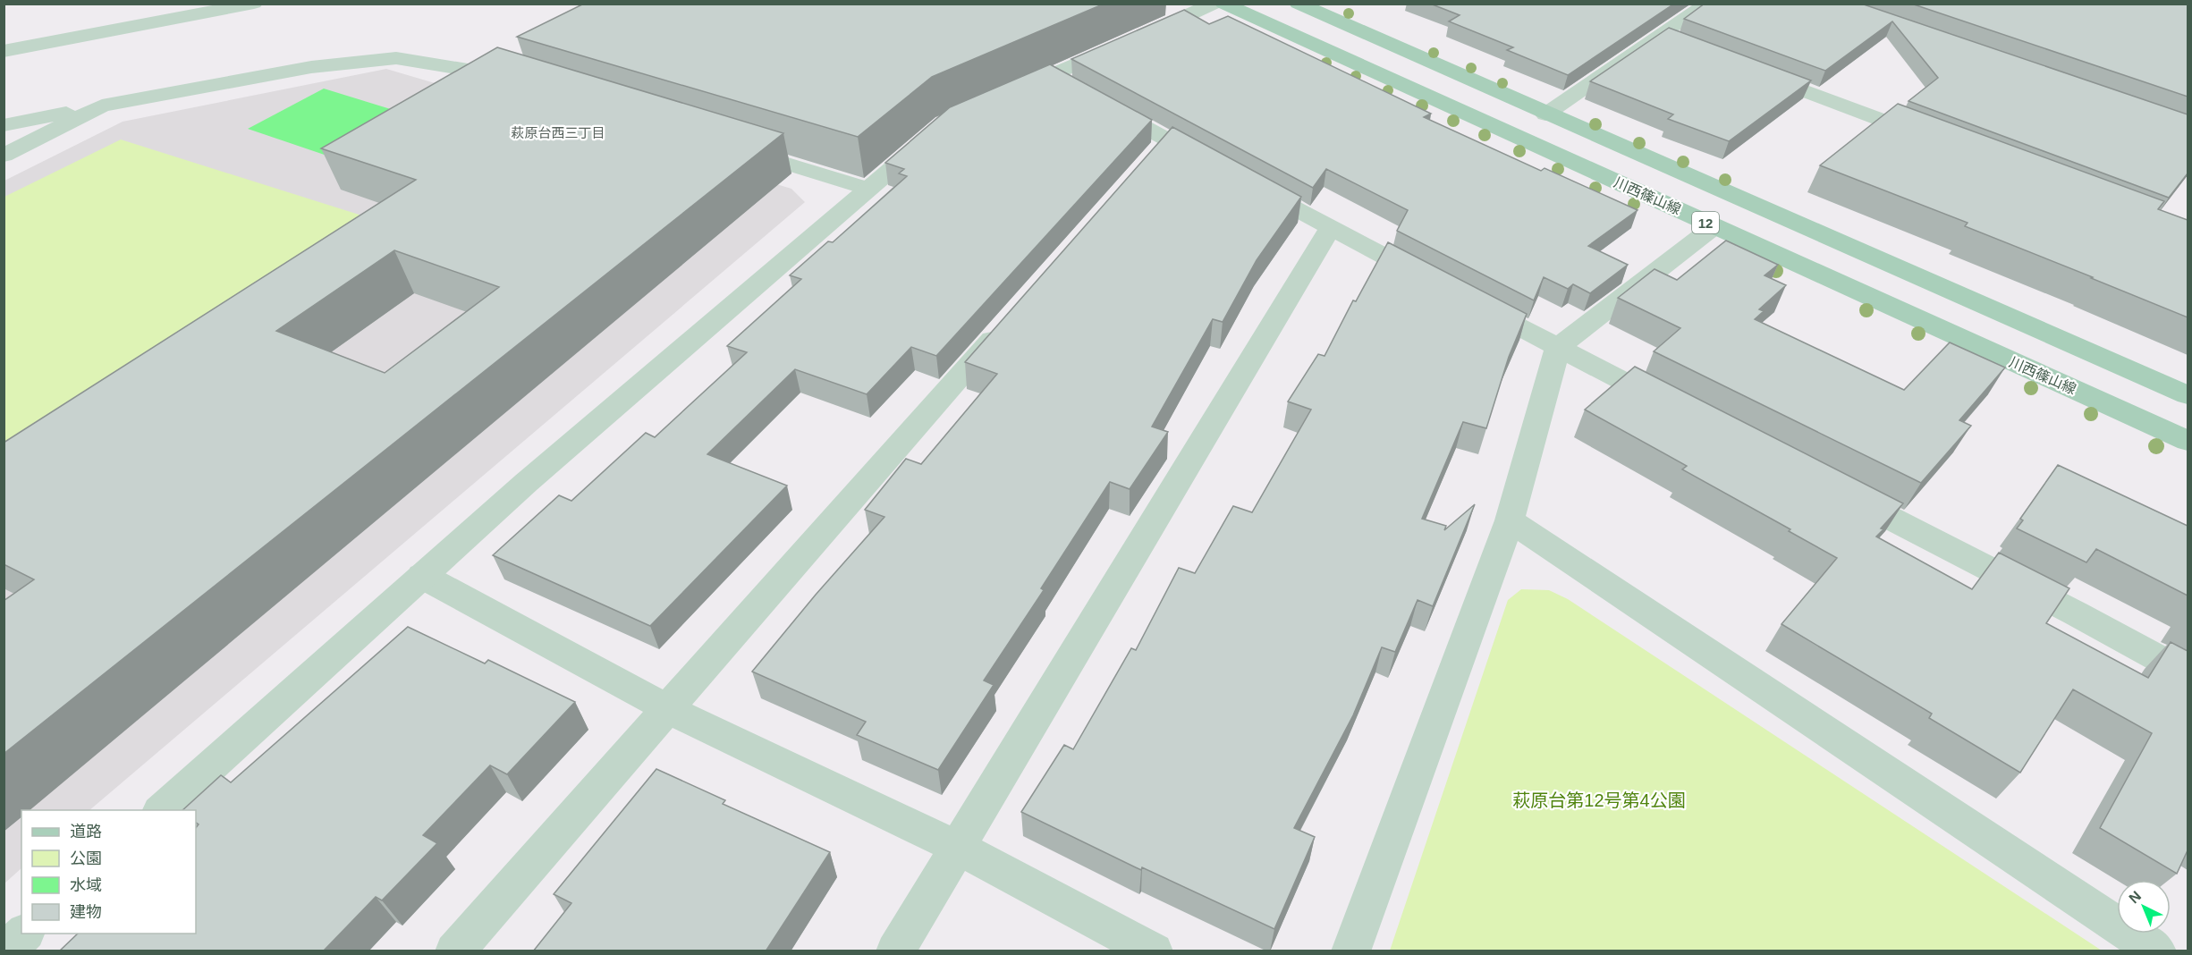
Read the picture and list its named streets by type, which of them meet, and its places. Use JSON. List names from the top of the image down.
{
  "streets": {
    "main road": ["川西篠山線", "12"]
  },
  "districts": ["萩原台西三丁目"],
  "parks": ["萩原台第12号第4公園"],
  "legend": [
    "道路",
    "公園",
    "水域",
    "建物"
  ],
  "north": "top left"
}
